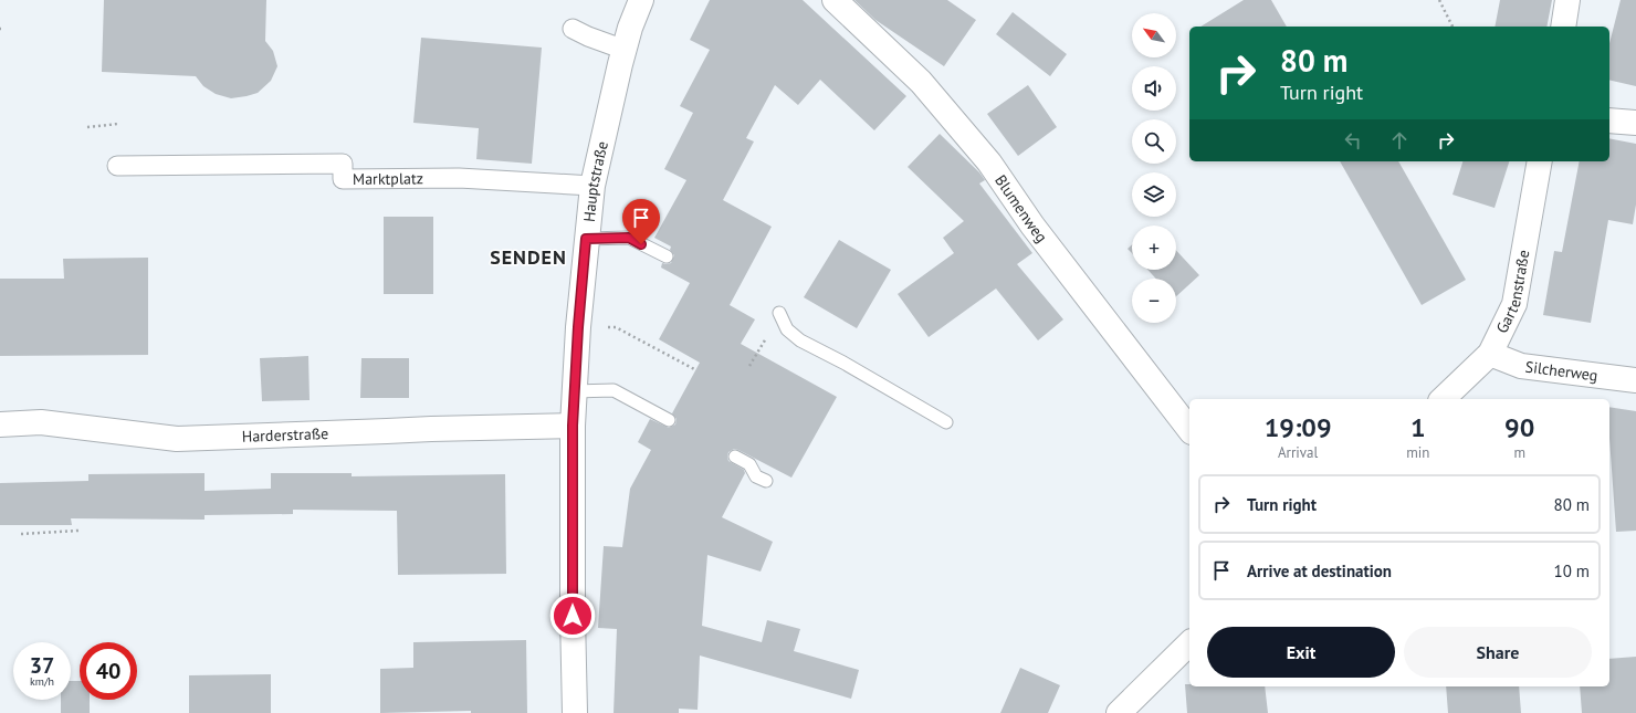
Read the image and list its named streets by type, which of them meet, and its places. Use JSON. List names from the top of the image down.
{
  "streets": {
    "street": [
      "Marktplatz",
      "Hauptstraße",
      "Blumenweg",
      "Gartenstraße",
      "Silcherweg",
      "Harderstraße"
    ]
  },
  "crossings": [
    ["Marktplatz", "Hauptstraße"],
    ["Hauptstraße", "Harderstraße"],
    ["Gartenstraße", "Silcherweg"]
  ],
  "districts": ["SENDEN"],
  "north": "top left",
  "page": {
    "map_buttons": ["+", "−"],
    "turn": ["80 m", "Turn right"],
    "eta": [
      "19:09",
      "Arrival",
      "1",
      "min",
      "90",
      "m"
    ],
    "list": [
      {
        "name": "Turn right",
        "value": "80 m"
      },
      {
        "name": "Arrive at destination",
        "value": "10 m"
      }
    ],
    "buttons": ["Exit", "Share"],
    "speed": "37 km/h",
    "limit": "40"
  }
}
